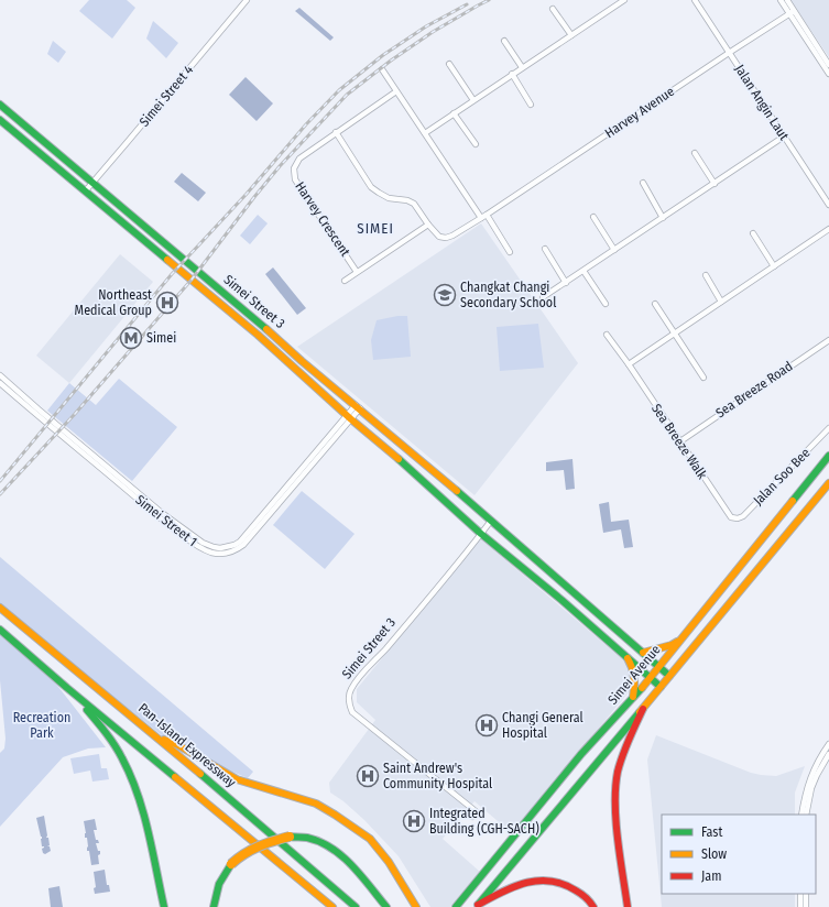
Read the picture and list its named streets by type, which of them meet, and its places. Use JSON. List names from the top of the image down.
{
  "streets": {
    "main road": ["Simei Street 3", "Simei Avenue", "Pan-Island Expressway"],
    "street": [
      "Simei Street 4",
      "Jalan Angin Laut",
      "Harvey Avenue",
      "Harvey Crescent",
      "Sea Breeze Road",
      "Sea Breeze Walk",
      "Jalan Soo Bee",
      "Simei Street 1"
    ]
  },
  "crossings": [
    ["Simei Street 4", "Simei Street 3"],
    ["Jalan Angin Laut", "Harvey Avenue"],
    ["Simei Street 3", "Simei Street 1"],
    ["Simei Street 3", "Simei Avenue"],
    ["Sea Breeze Road", "Sea Breeze Walk"],
    ["Sea Breeze Walk", "Jalan Soo Bee"]
  ],
  "districts": ["SIMEI"],
  "parks": ["Recreation Park"],
  "places": {
    "school or university": ["Changkat Changi Secondary School"],
    "hospital": [
      "Northeast Medical Group",
      "Changi General Hospital",
      "Saint Andrew's Community Hospital",
      "Integrated Building (CGH-SACH)"
    ],
    "metro station": ["Simei"]
  },
  "legend": ["Fast", "Slow", "Jam"]
}
